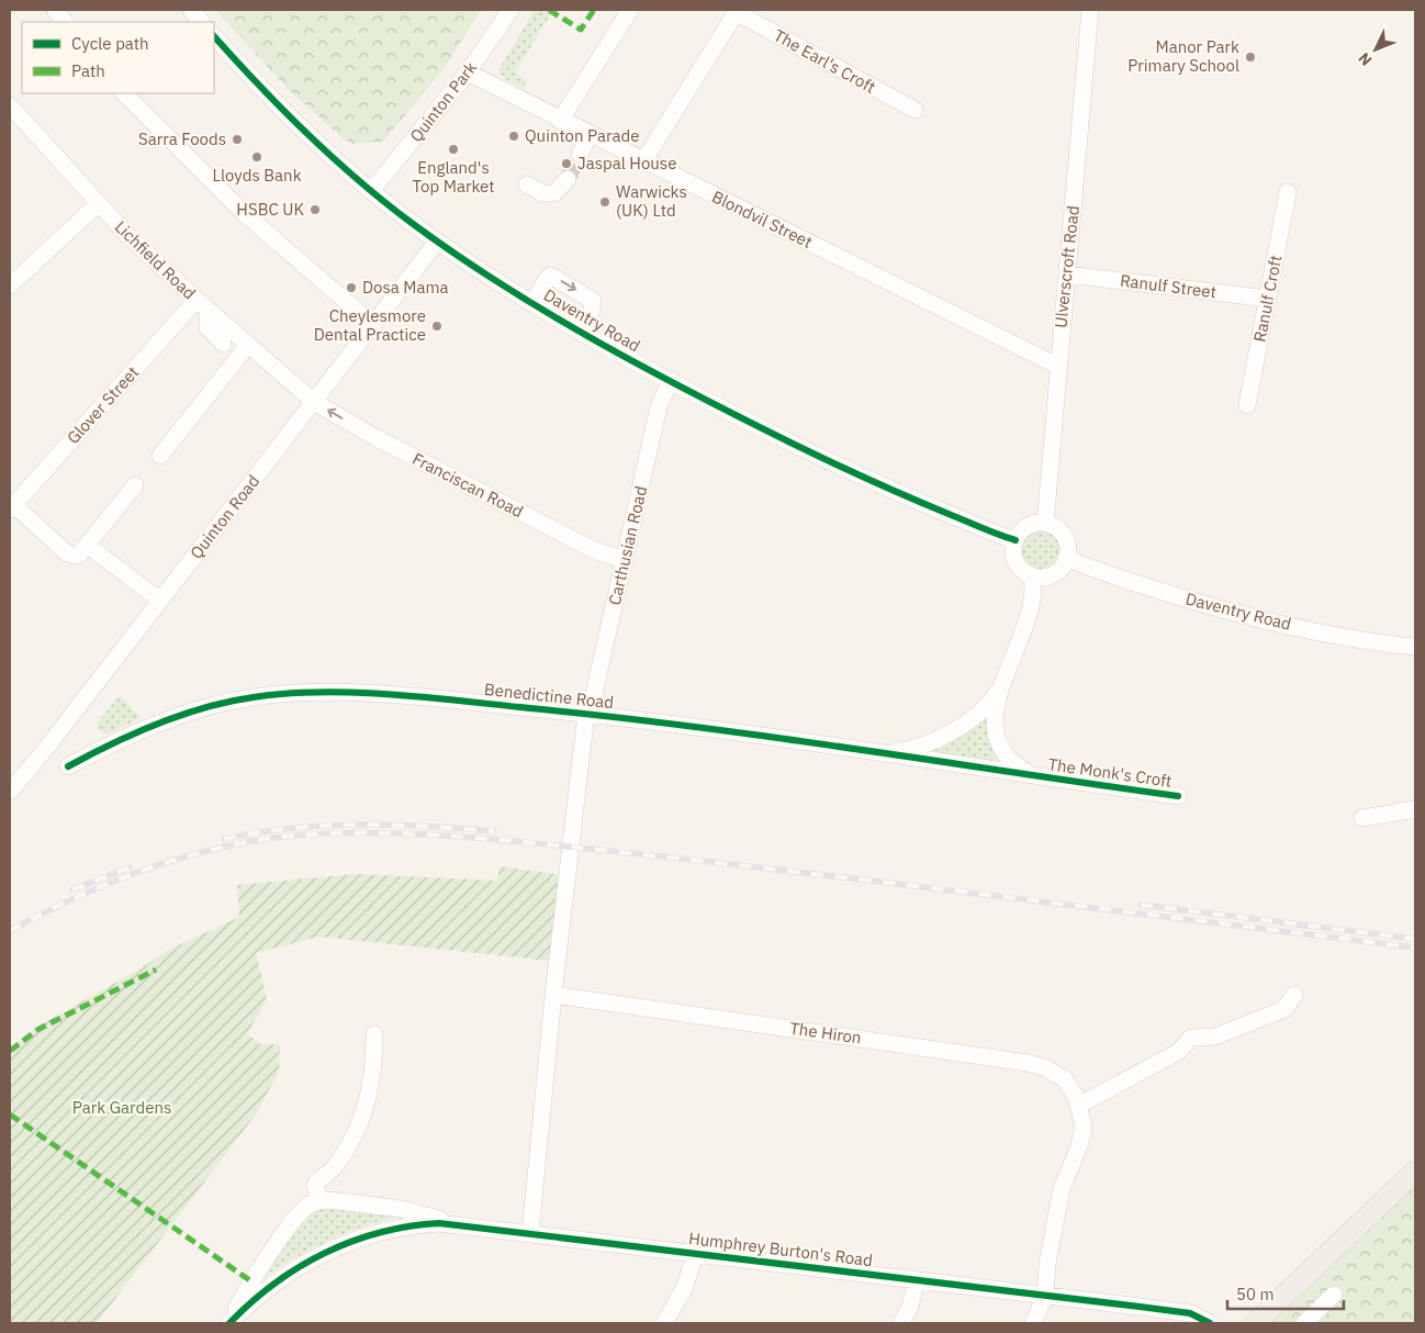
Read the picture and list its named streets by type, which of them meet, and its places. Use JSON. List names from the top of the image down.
{
  "streets": {
    "street": [
      "The Earl's Croft",
      "Quinton Park",
      "Blondvil Street",
      "Lichfield Road",
      "Ulverscroft Road",
      "Ranulf Street",
      "Ranulf Croft",
      "Daventry Road",
      "Glover Street",
      "Franciscan Road",
      "Quinton Road",
      "Carthusian Road",
      "Benedictine Road",
      "The Monk's Croft",
      "The Hiron",
      "Humphrey Burton's Road"
    ]
  },
  "crossings": [
    ["Quinton Park", "Blondvil Street"],
    ["Quinton Park", "Daventry Road"],
    ["Blondvil Street", "Ulverscroft Road"],
    ["Lichfield Road", "Glover Street"],
    ["Lichfield Road", "Franciscan Road"],
    ["Lichfield Road", "Quinton Road"],
    ["Ulverscroft Road", "Ranulf Street"],
    ["Ulverscroft Road", "Daventry Road"],
    ["Ulverscroft Road", "Benedictine Road"],
    ["Ranulf Street", "Ranulf Croft"],
    ["Daventry Road", "Quinton Road"],
    ["Daventry Road", "Carthusian Road"],
    ["Daventry Road", "Benedictine Road"],
    ["Franciscan Road", "Quinton Road"],
    ["Franciscan Road", "Carthusian Road"],
    ["Carthusian Road", "Benedictine Road"],
    ["Benedictine Road", "The Monk's Croft"],
    ["The Hiron", "Humphrey Burton's Road"]
  ],
  "one_way": ["Franciscan Road"],
  "parks": ["Park Gardens"],
  "places": [
    "Manor Park Primary School",
    "Quinton Parade",
    "Sarra Foods",
    "England's Top Market",
    "Lloyds Bank",
    "Jaspal House",
    "Warwicks (UK) Ltd",
    "HSBC UK",
    "Dosa Mama",
    "Cheylesmore Dental Practice"
  ],
  "legend": ["Cycle path", "Path"],
  "scale_bar": "50 m",
  "north": "bottom left"
}
